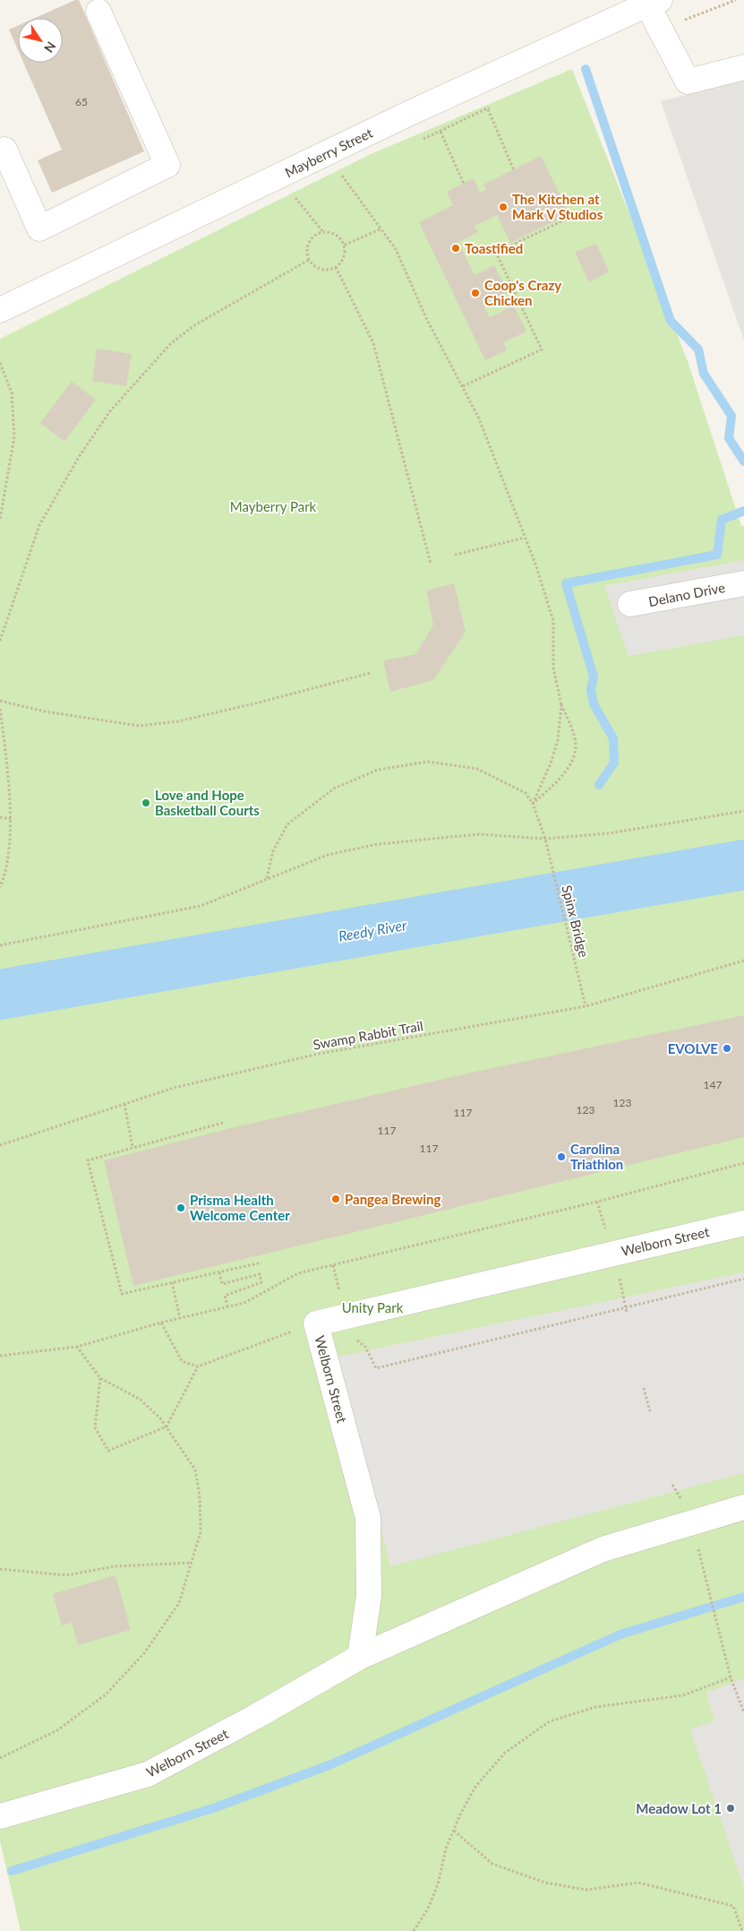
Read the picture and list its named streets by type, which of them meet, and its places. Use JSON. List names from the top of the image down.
{
  "streets": {
    "street": ["Mayberry Street", "Delano Drive", "Welborn Street"],
    "path": ["Spinx Bridge", "Swamp Rabbit Trail"]
  },
  "crossings": [
    ["Spinx Bridge", "Swamp Rabbit Trail"]
  ],
  "water": ["Reedy River"],
  "parks": ["Mayberry Park", "Unity Park"],
  "places": [
    "The Kitchen at Mark V Studios",
    "Toastified",
    "Coop's Crazy Chicken",
    "Love and Hope Basketball Courts",
    "EVOLVE",
    "Carolina Triathlon",
    "Pangea Brewing",
    "Prisma Health Welcome Center",
    "Meadow Lot 1"
  ],
  "house_numbers": [
    "65",
    "147",
    "123",
    "123",
    "117",
    "117",
    "117"
  ],
  "north": "bottom right"
}
